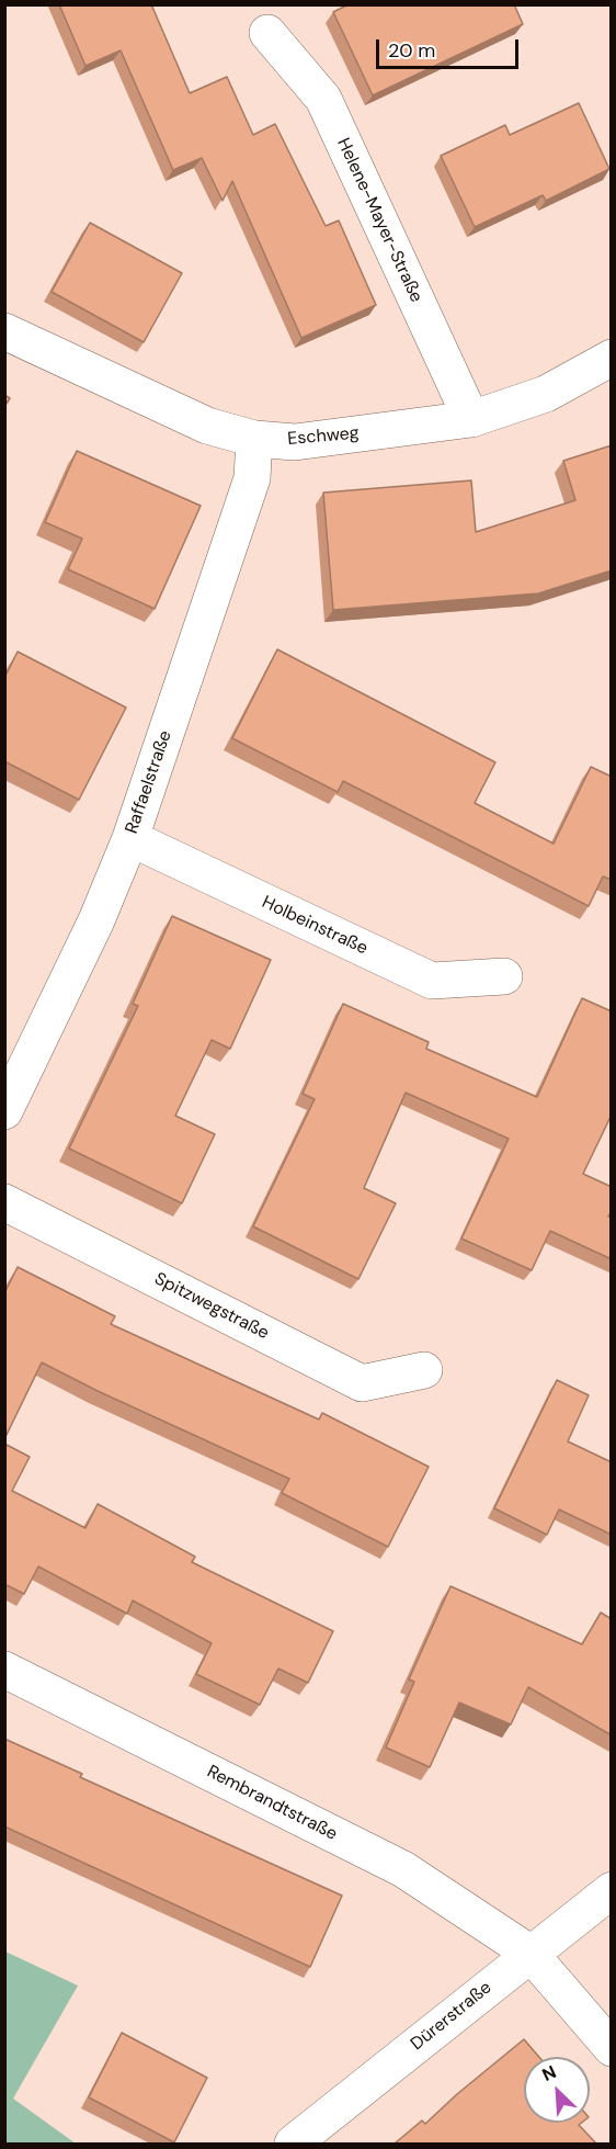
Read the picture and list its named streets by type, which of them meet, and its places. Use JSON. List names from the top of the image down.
{
  "streets": {
    "street": [
      "Helene-Mayer-Straße",
      "Eschweg",
      "Raffaelstraße",
      "Holbeinstraße",
      "Spitzwegstraße",
      "Rembrandtstraße",
      "Dürerstraße"
    ]
  },
  "crossings": [
    ["Helene-Mayer-Straße", "Eschweg"],
    ["Eschweg", "Raffaelstraße"],
    ["Raffaelstraße", "Holbeinstraße"],
    ["Rembrandtstraße", "Dürerstraße"]
  ],
  "scale_bar": "20 m",
  "north": "top left"
}
